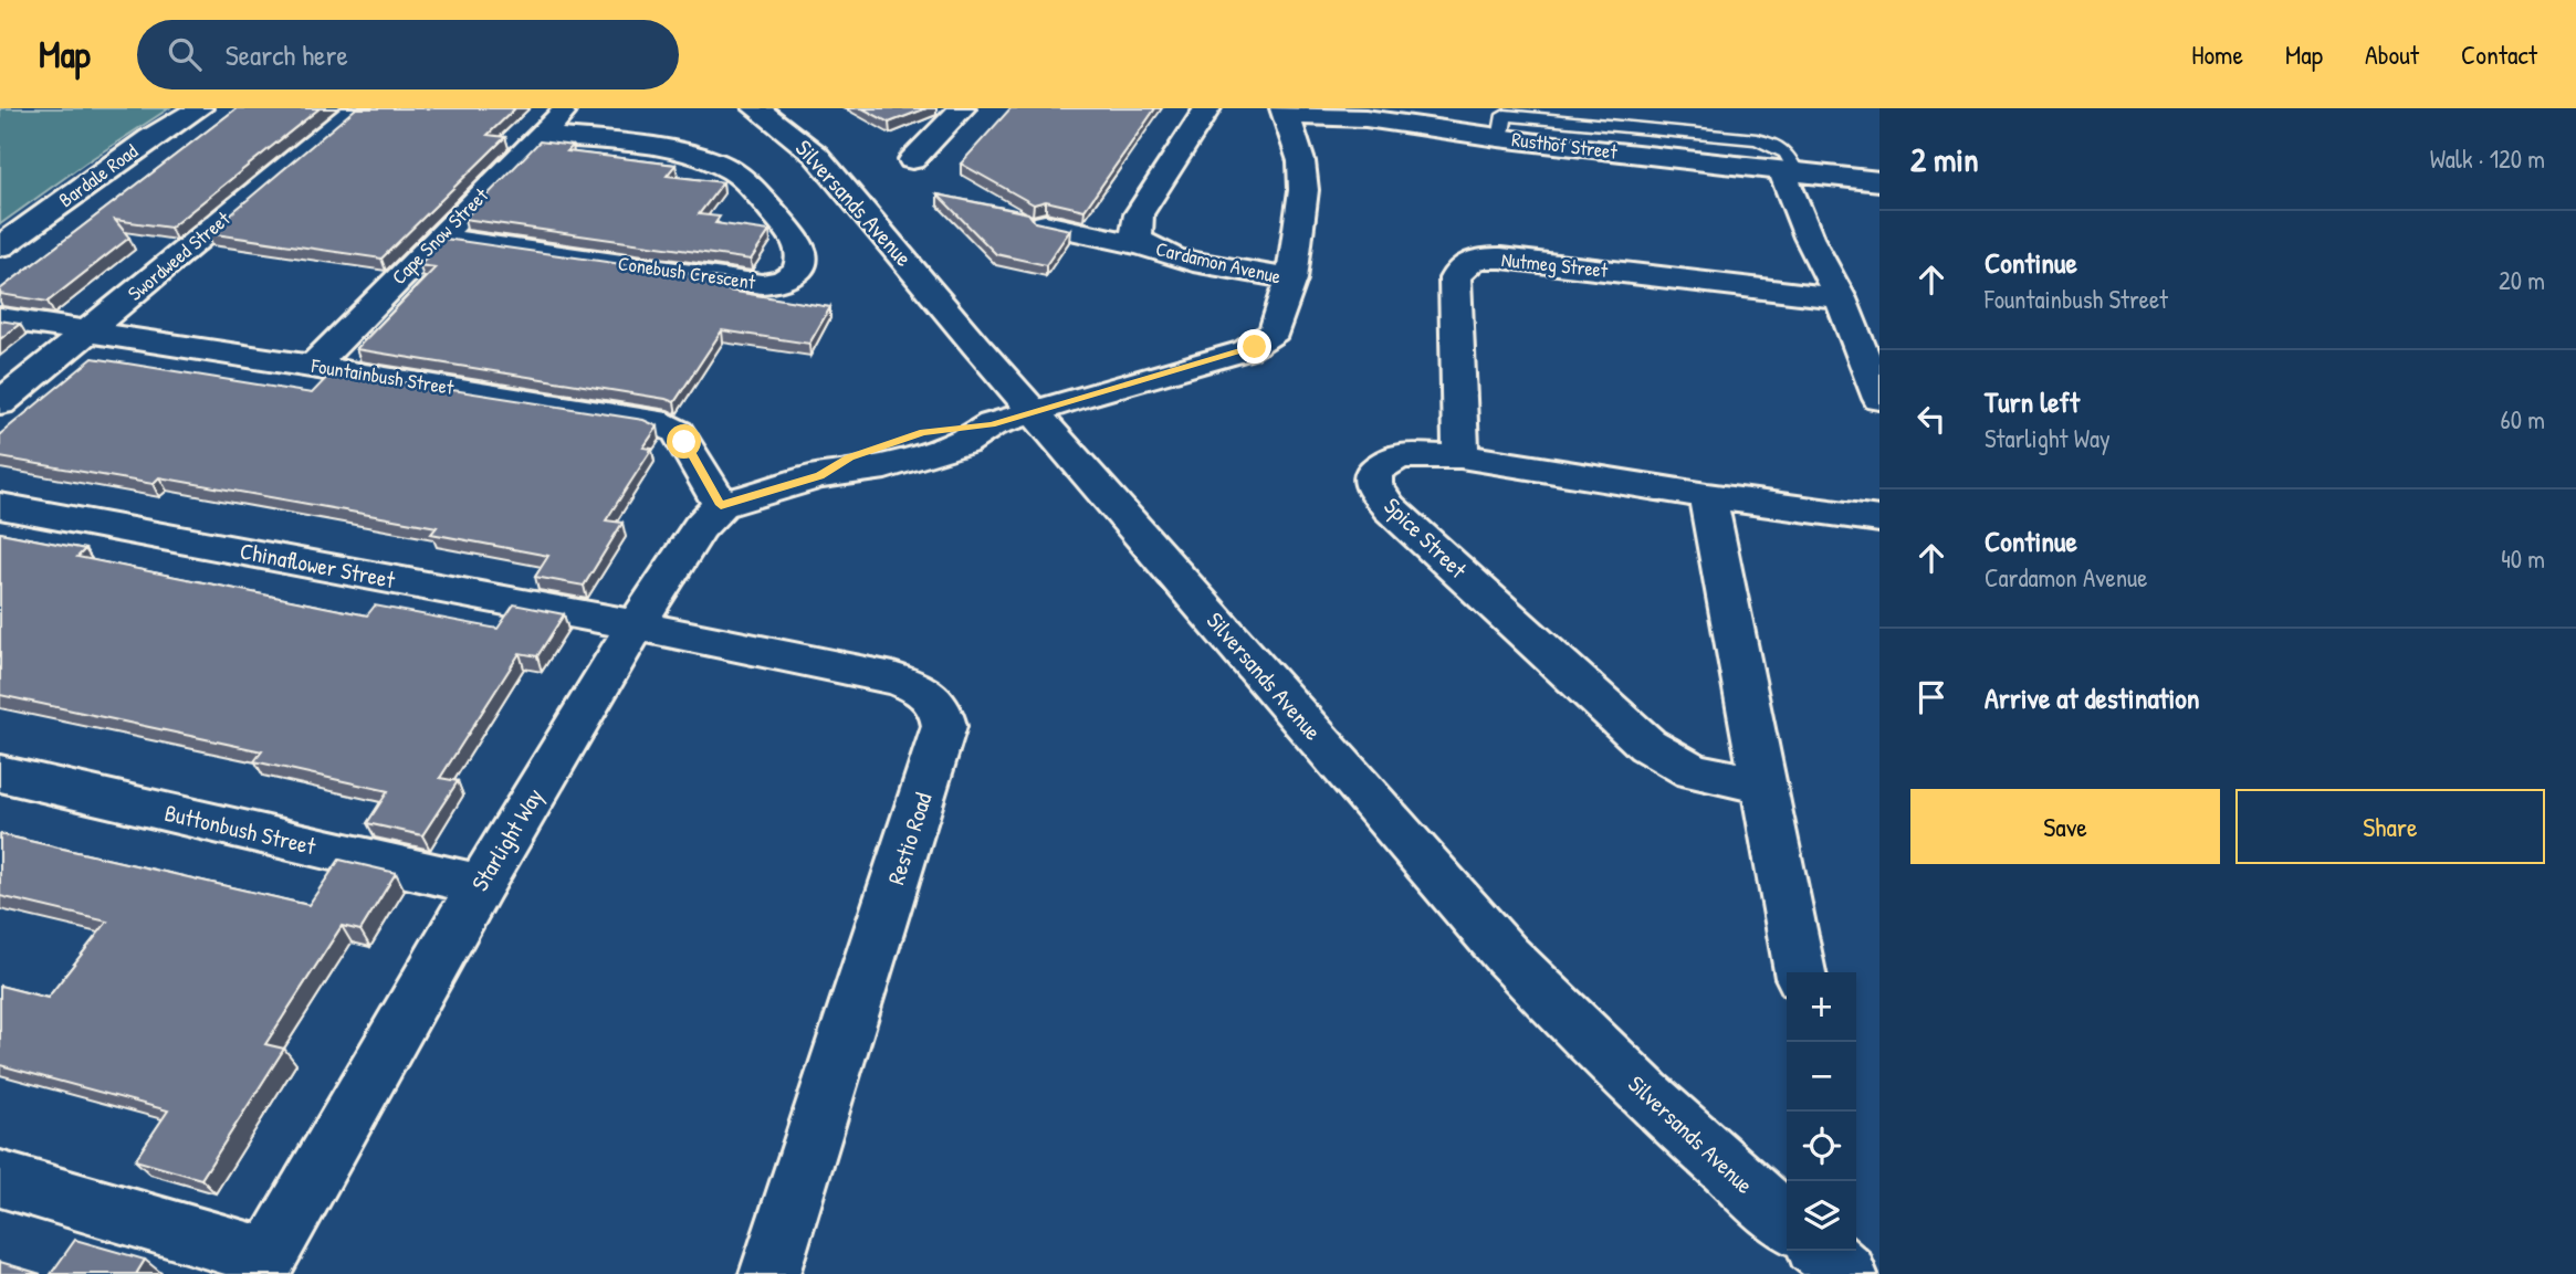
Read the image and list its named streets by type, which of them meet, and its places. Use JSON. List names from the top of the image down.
{
  "streets": {
    "street": [
      "Rusthof Street",
      "Bardale Road",
      "Silversands Avenue",
      "Cape Snow Street",
      "Swordweed Street",
      "Cardamon Avenue",
      "Nutmeg Street",
      "Conebush Crescent",
      "Fountainbush Street",
      "Spice Street",
      "Chinaflower Street",
      "Buttonbush Street",
      "Restio Road",
      "Starlight Way"
    ]
  },
  "crossings": [
    ["Rusthof Street", "Cardamon Avenue"],
    ["Silversands Avenue", "Cardamon Avenue"],
    ["Cape Snow Street", "Conebush Crescent"],
    ["Cape Snow Street", "Fountainbush Street"],
    ["Swordweed Street", "Fountainbush Street"],
    ["Nutmeg Street", "Spice Street"],
    ["Fountainbush Street", "Starlight Way"],
    ["Chinaflower Street", "Restio Road"],
    ["Chinaflower Street", "Starlight Way"],
    ["Buttonbush Street", "Starlight Way"],
    ["Restio Road", "Starlight Way"]
  ],
  "page": {
    "header": "Map",
    "search": "Search here",
    "nav": [
      "Home",
      "Map",
      "About",
      "Contact"
    ],
    "heading": ["2 min", "Walk · 120 m"],
    "list": [
      ["Continue", "Fountainbush Street", "20 m"],
      ["Turn left", "Starlight Way", "60 m"],
      ["Continue", "Cardamon Avenue", "40 m"],
      "Arrive at destination"
    ],
    "buttons": ["Save", "Share"],
    "map_buttons": ["+", "−"]
  }
}
